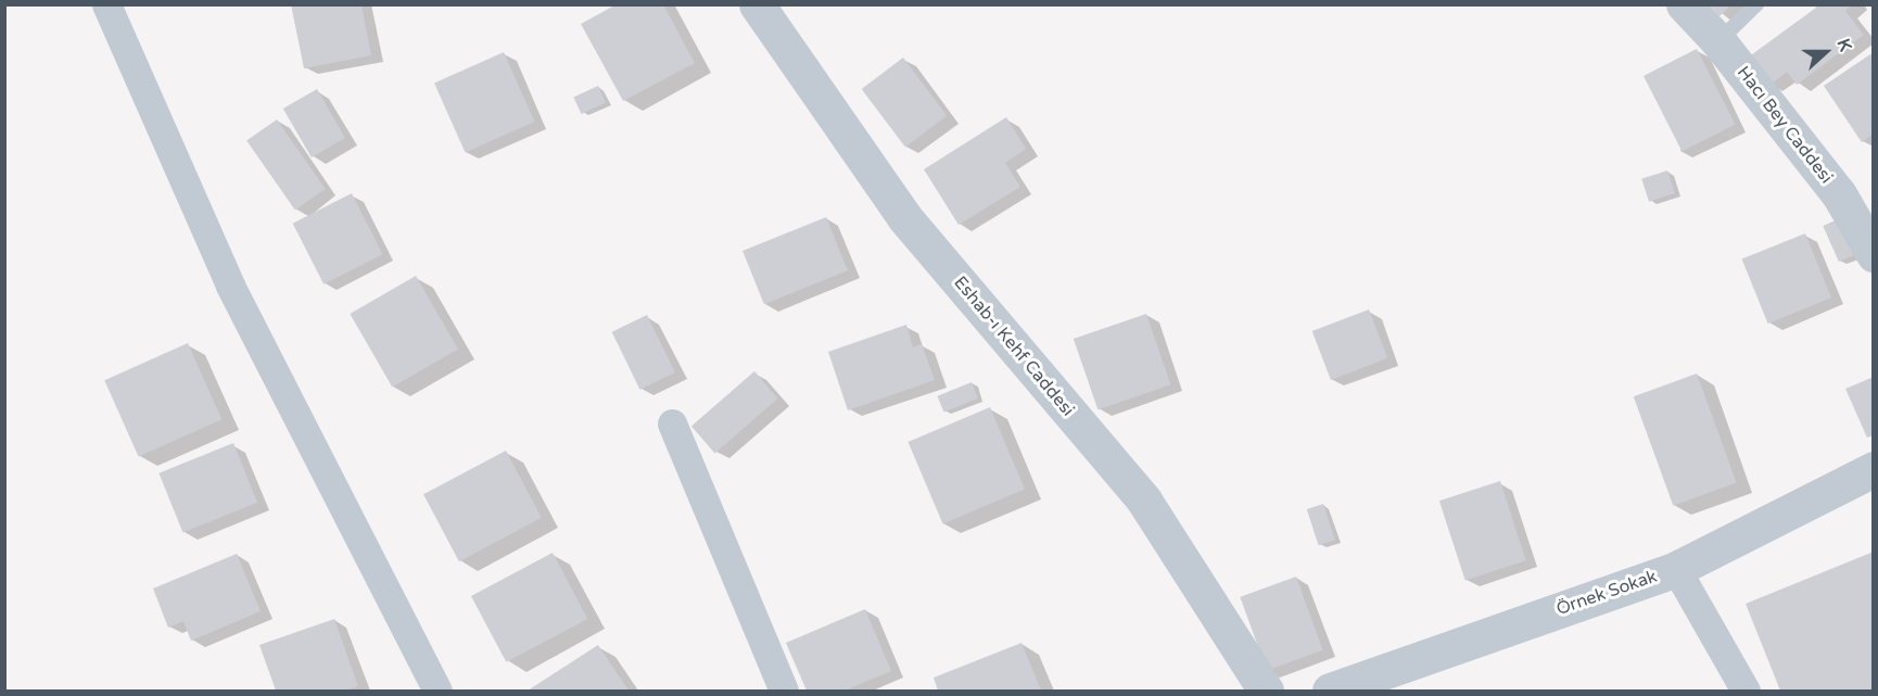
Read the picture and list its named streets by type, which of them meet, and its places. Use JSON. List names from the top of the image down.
{
  "streets": {
    "street": ["Hacı Bey Caddesi", "Eshab-ı Kehf Caddesi", "Örnek Sokak"]
  },
  "north": "right"
}
